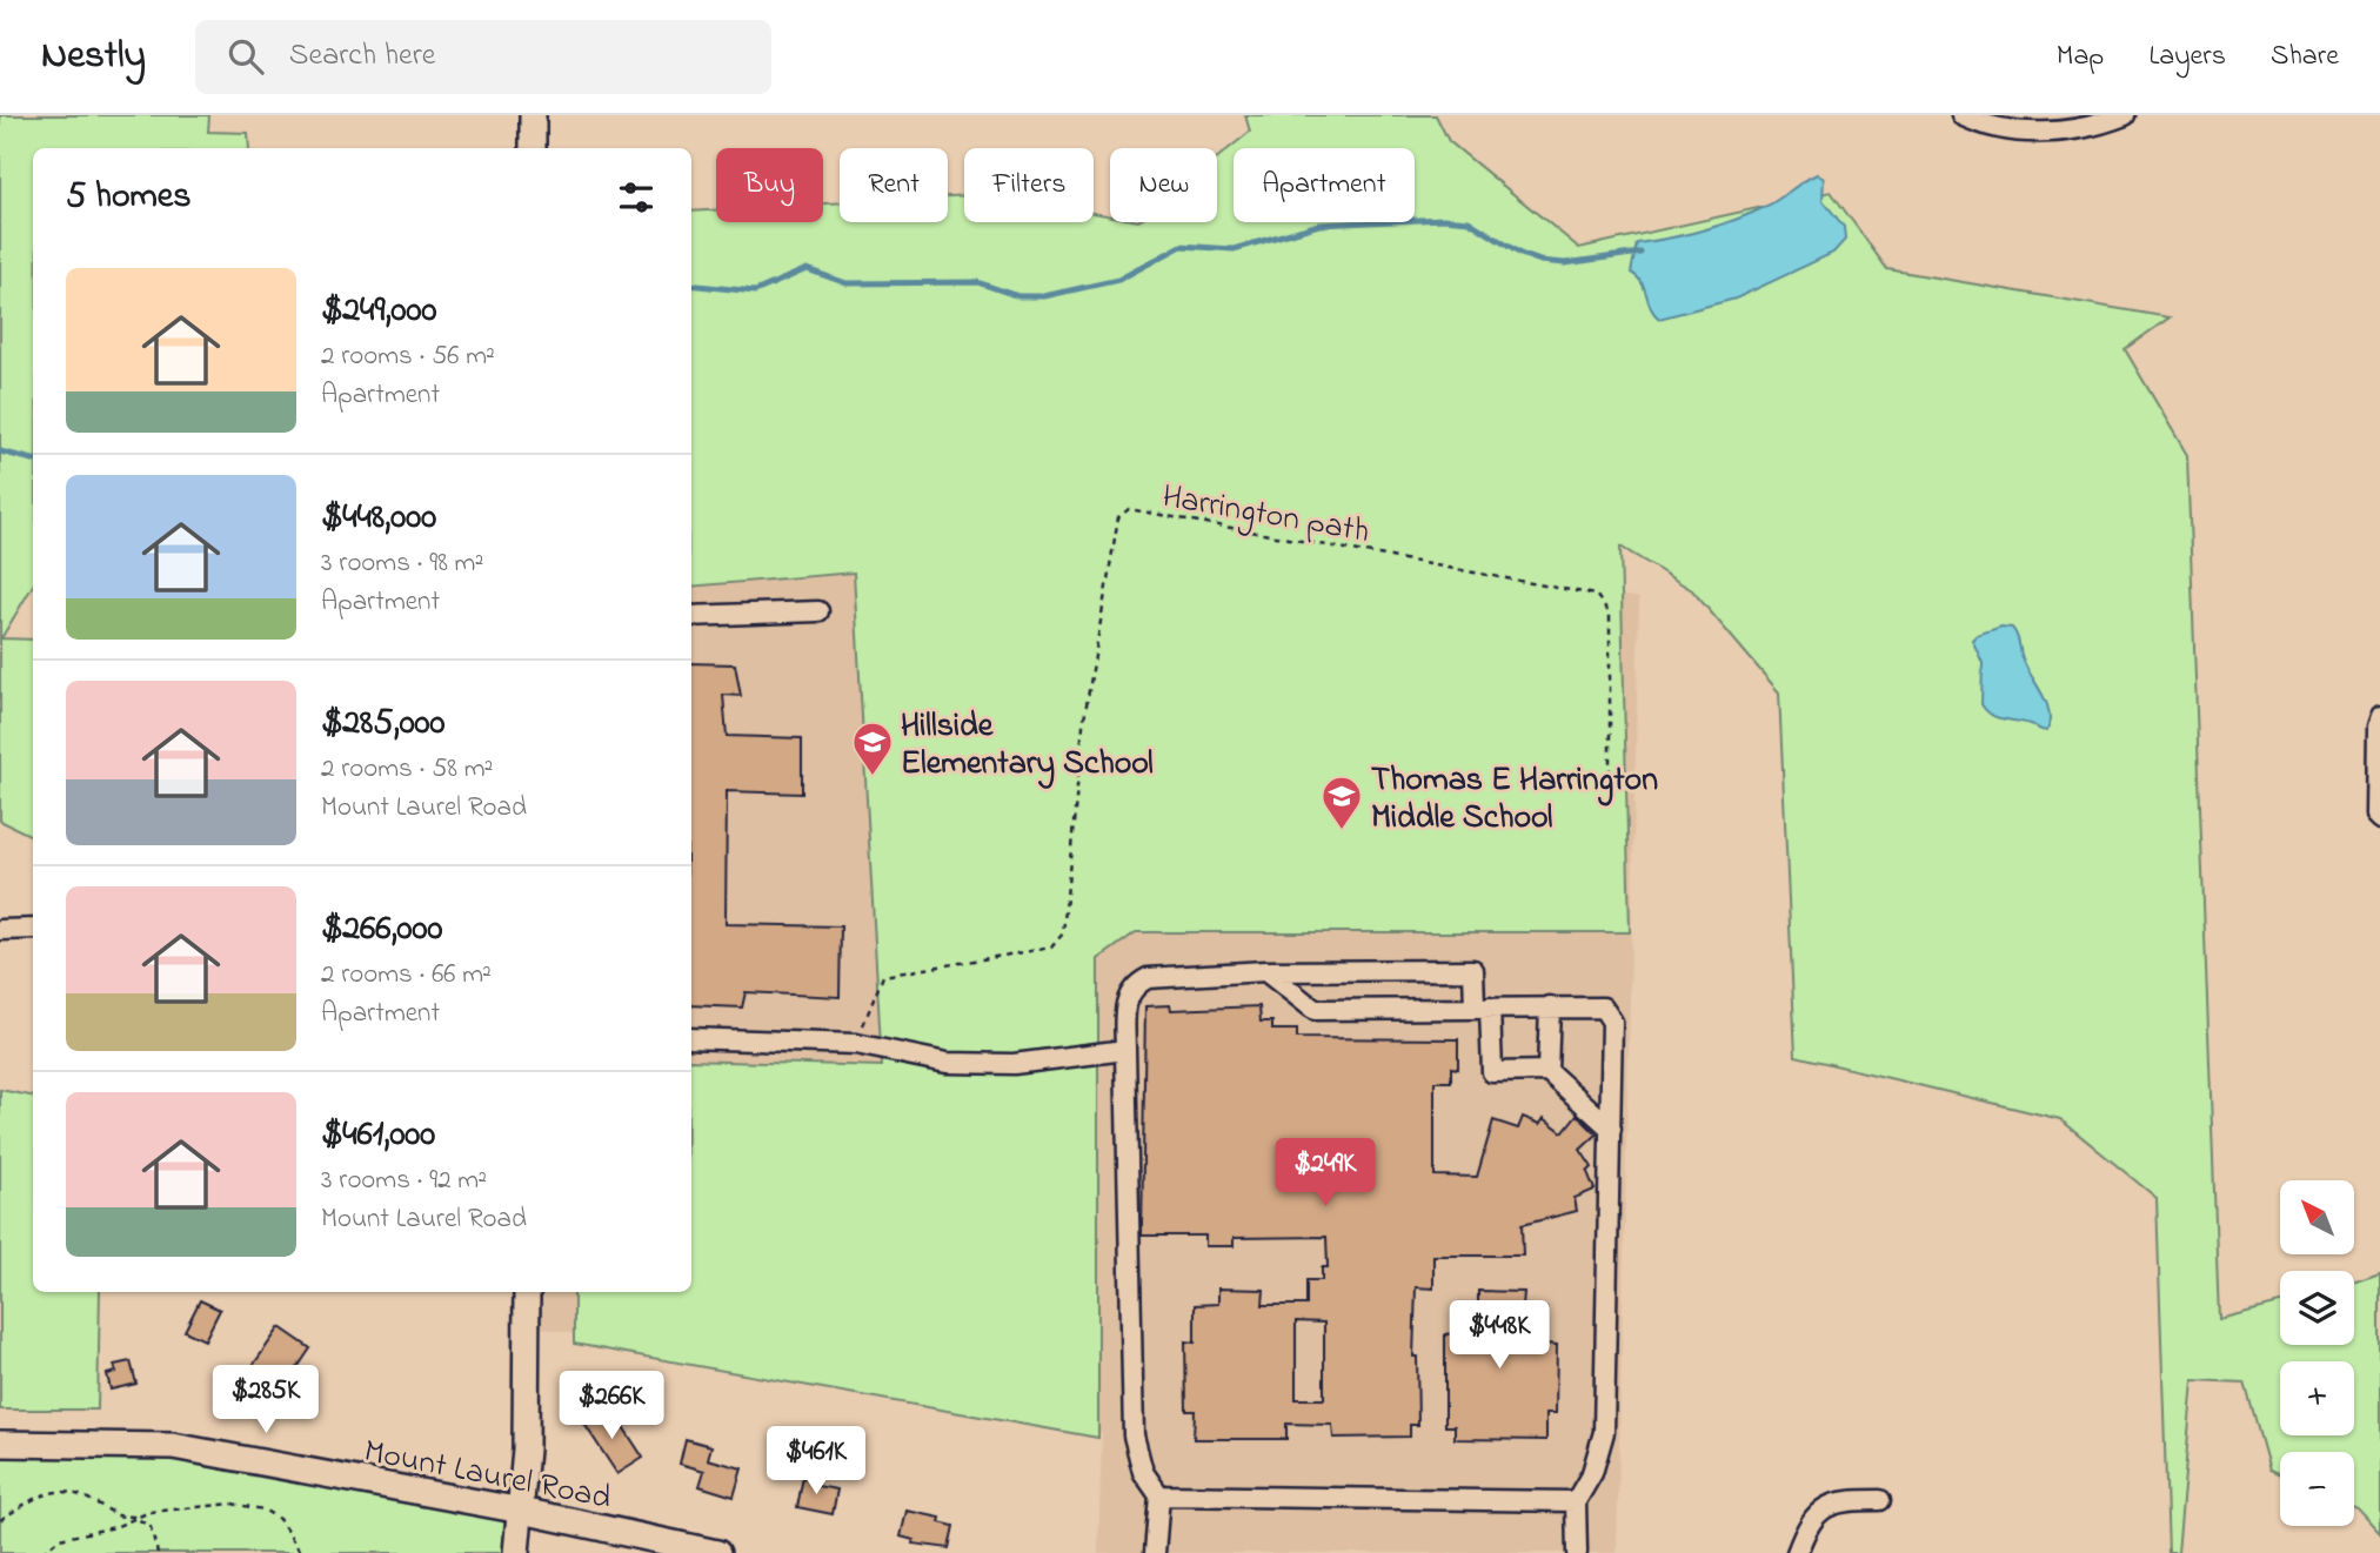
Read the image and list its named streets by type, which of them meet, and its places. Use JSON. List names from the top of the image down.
{
  "streets": {
    "main road": ["Mount Laurel Road"],
    "path": ["Harrington path"]
  },
  "places": {
    "school or university": ["Hillside Elementary School", "Thomas E Harrington Middle School"]
  },
  "north": "top left",
  "page": {
    "header": "Nestly",
    "search": "Search here",
    "nav": ["Map", "Layers", "Share"],
    "chip": [
      "Buy",
      "Rent",
      "Filters",
      "New",
      "Apartment"
    ],
    "heading": "5 homes",
    "list": [
      {
        "name": "$249,000",
        "note": "2 rooms · 56 m² · Apartment"
      },
      {
        "name": "$448,000",
        "note": "3 rooms · 98 m² · Apartment"
      },
      {
        "name": "$285,000",
        "note": "2 rooms · 58 m² · Mount Laurel Road"
      },
      {
        "name": "$266,000",
        "note": "2 rooms · 66 m² · Apartment"
      },
      {
        "name": "$461,000",
        "note": "3 rooms · 92 m² · Mount Laurel Road"
      }
    ],
    "price": [
      "$249K",
      "$448K",
      "$285K",
      "$266K",
      "$461K"
    ],
    "map_buttons": ["+", "−"]
  }
}
